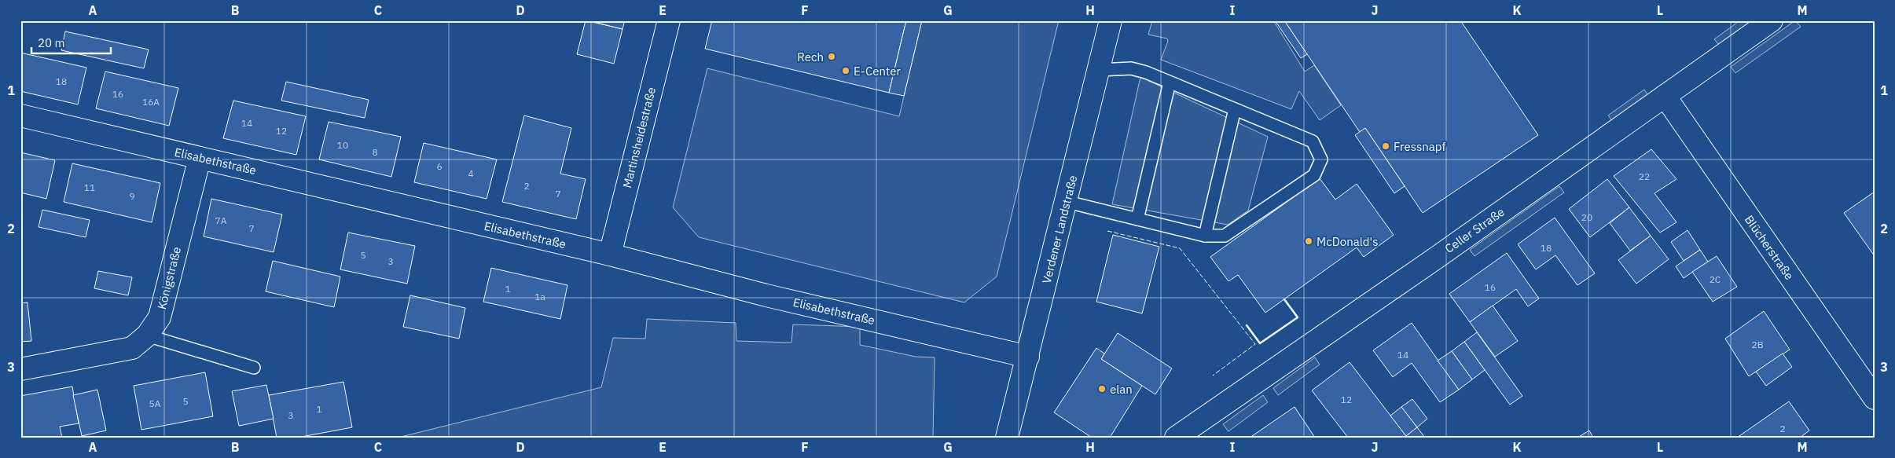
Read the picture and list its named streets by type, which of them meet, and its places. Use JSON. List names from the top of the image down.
{
  "streets": {
    "street": [
      "Martinsheidestraße",
      "Elisabethstraße",
      "Verdener Landstraße",
      "Celler Straße",
      "Blücherstraße",
      "Königstraße"
    ]
  },
  "crossings": [
    ["Martinsheidestraße", "Elisabethstraße"],
    ["Elisabethstraße", "Verdener Landstraße"],
    ["Elisabethstraße", "Königstraße"],
    ["Celler Straße", "Blücherstraße"]
  ],
  "places": [
    "Rech",
    "E-Center",
    "Fressnapf",
    "McDonald's",
    "elan"
  ],
  "house_numbers": [
    "18",
    "16",
    "16A",
    "14",
    "12",
    "10",
    "8",
    "6",
    "4",
    "22",
    "2",
    "11",
    "7",
    "9",
    "20",
    "7A",
    "7",
    "18",
    "5",
    "3",
    "2C",
    "16",
    "1",
    "1a",
    "2B",
    "14",
    "12",
    "5",
    "5A",
    "1",
    "3",
    "2"
  ],
  "scale_bar": "20 m",
  "grid": {
    "columns": [
      "A",
      "B",
      "C",
      "D",
      "E",
      "F",
      "G",
      "H",
      "I",
      "J",
      "K",
      "L",
      "M"
    ],
    "rows": ["1", "2", "3"]
  }
}
